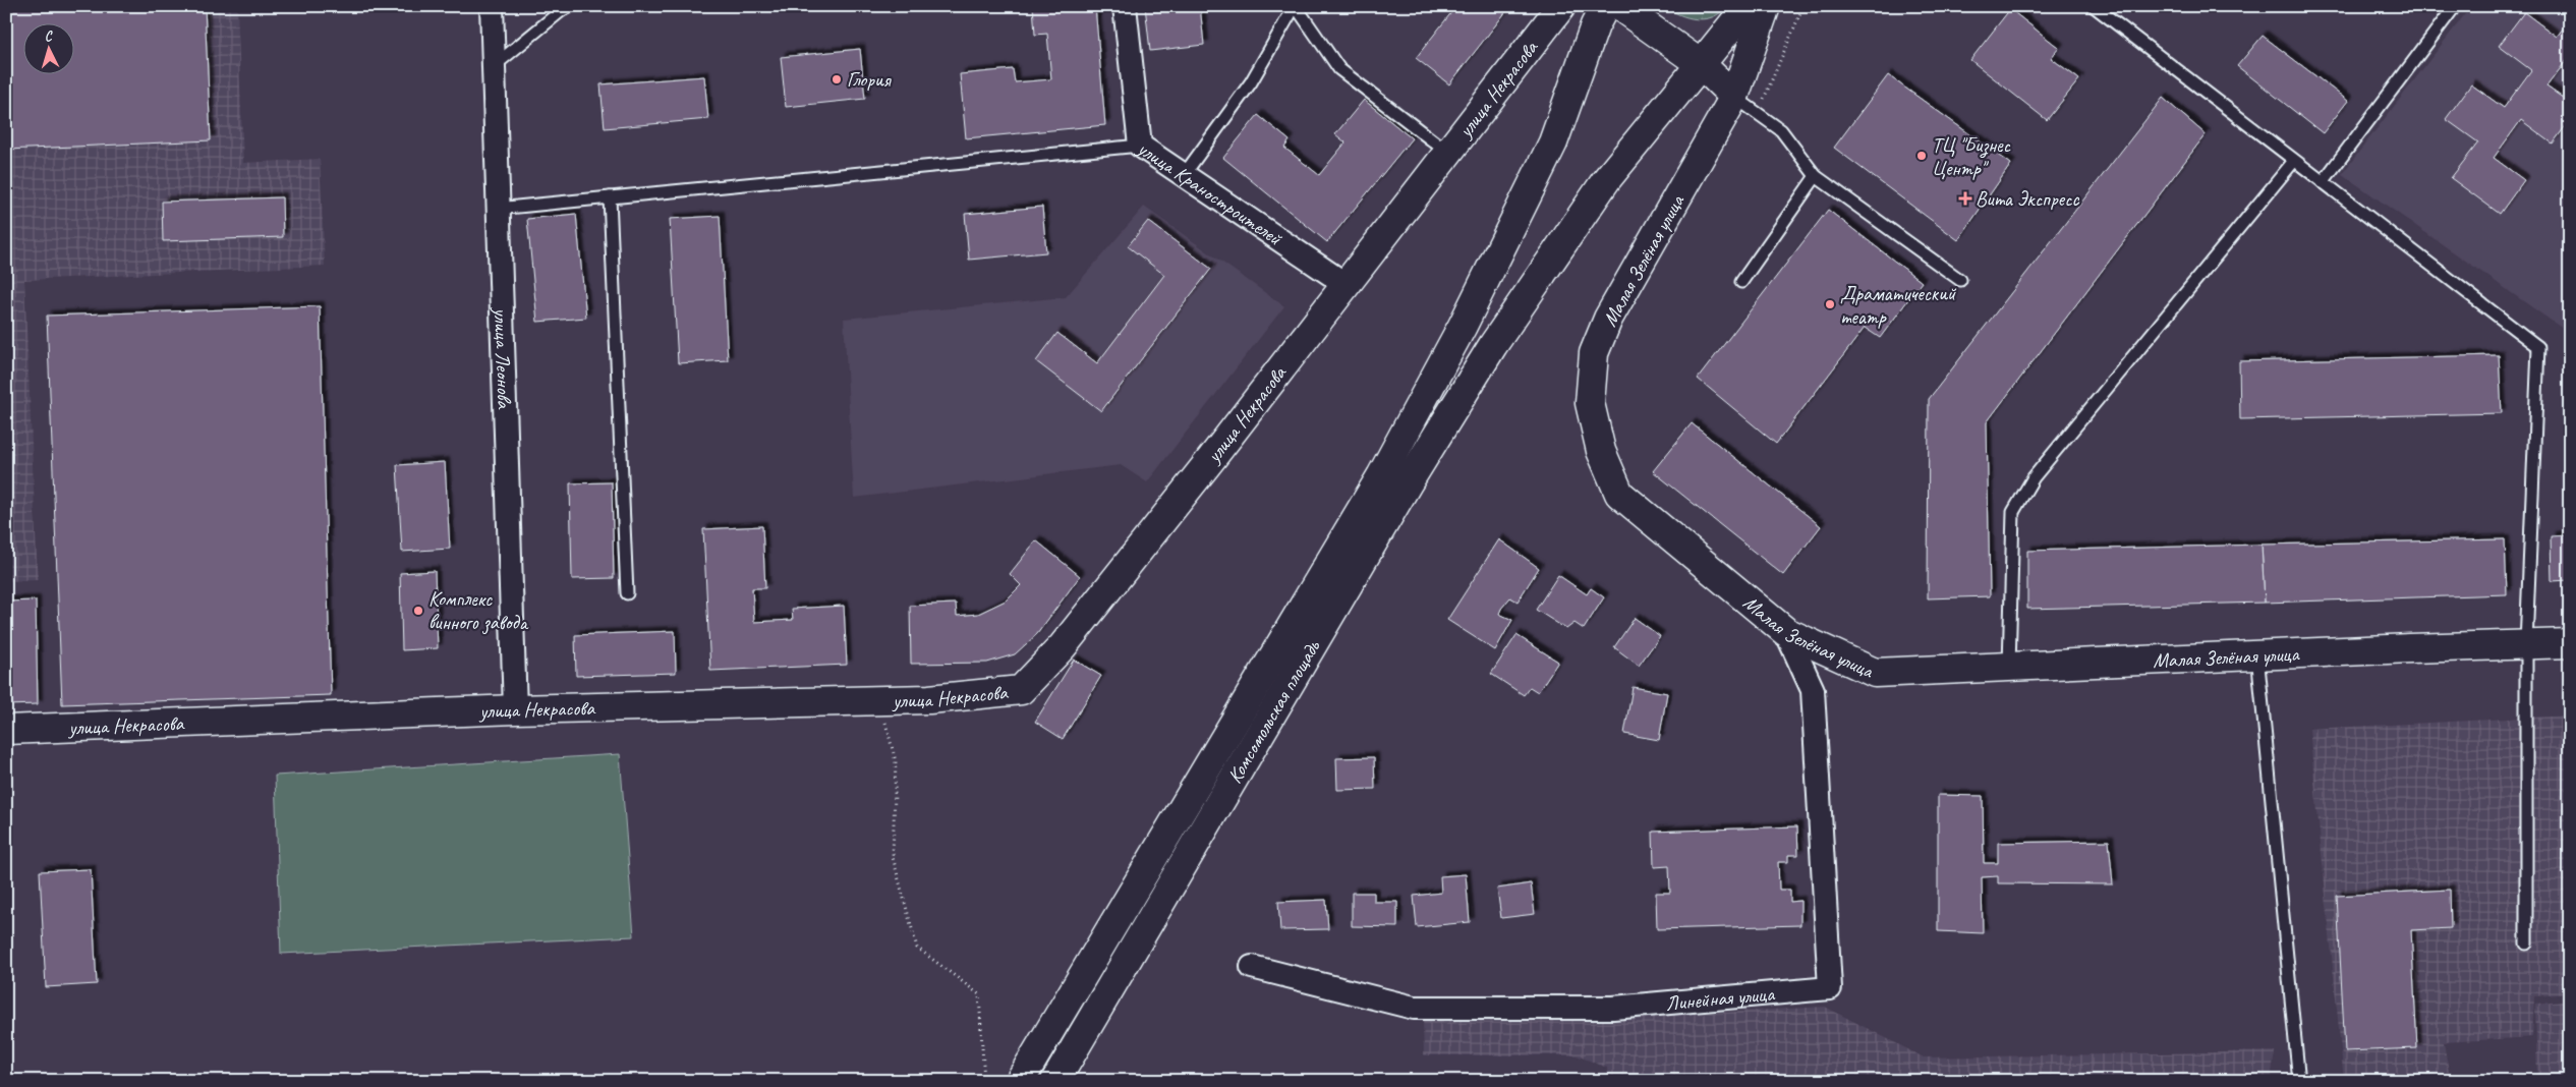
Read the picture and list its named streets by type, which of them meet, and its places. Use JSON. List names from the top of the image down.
{
  "streets": {
    "street": [
      "улица Некрасова",
      "улица Краностроителей",
      "Малая Зелёная улица",
      "улица Леонова",
      "Комсомольская площадь",
      "Линейная улица"
    ]
  },
  "crossings": [
    ["улица Некрасова", "улица Краностроителей"],
    ["улица Некрасова", "улица Леонова"],
    ["Малая Зелёная улица", "Линейная улица"]
  ],
  "places": {
    "other": [
      "Глория",
      "ТЦ \"Бизнес Центр\"",
      "Драматический театр",
      "Комплекс винного завода"
    ],
    "health": ["Вита Экспресс"]
  },
  "north": "top"
}
